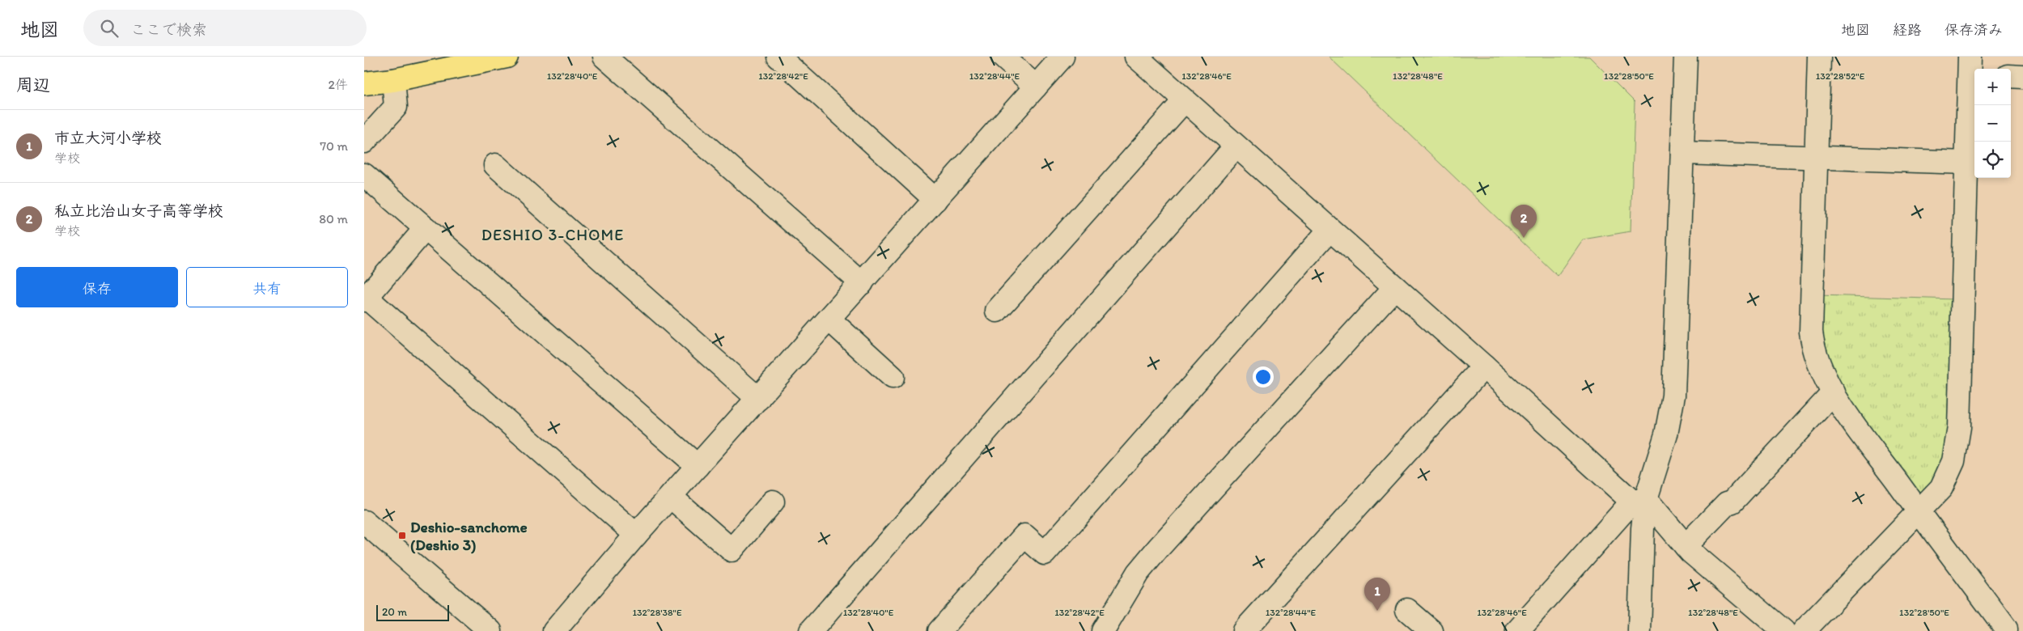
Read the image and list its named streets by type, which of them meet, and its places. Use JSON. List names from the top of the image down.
{
  "districts": ["DESHIO 3-CHOME"],
  "places": {
    "transit": ["Deshio-sanchome (Deshio 3)"]
  },
  "scale_bar": "20 m",
  "page": {
    "header": "地図",
    "search": "ここで検索",
    "nav": ["地図", "経路", "保存済み"],
    "heading": ["周辺", "2件"],
    "map_buttons": ["+", "−"],
    "list": [
      {
        "mark": "1",
        "name": "市立大河小学校",
        "note": "学校",
        "value": "70 m"
      },
      {
        "mark": "2",
        "name": "私立比治山女子高等学校",
        "note": "学校",
        "value": "80 m"
      }
    ],
    "pins": ["2", "1"],
    "buttons": ["保存", "共有"],
    "scale": "20 m"
  },
  "coordinates": [
    "132°28'40\"E",
    "132°28'42\"E",
    "132°28'44\"E",
    "132°28'46\"E",
    "132°28'50\"E",
    "132°28'52\"E",
    "132°28'48\"E",
    "132°28'38\"E"
  ]
}
